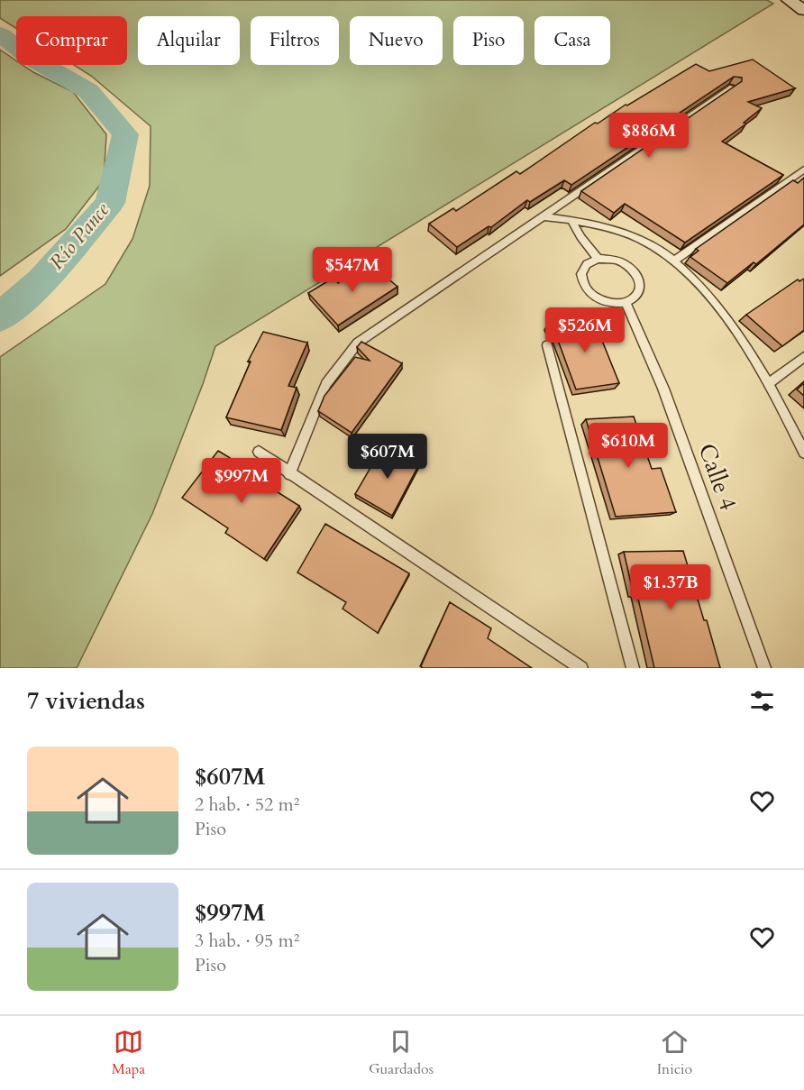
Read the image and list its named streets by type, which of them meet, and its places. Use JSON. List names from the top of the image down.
{
  "streets": {
    "lane": ["Calle 4"]
  },
  "water": ["Río Pance"],
  "page": {
    "chip": [
      "Comprar",
      "Alquilar",
      "Filtros",
      "Nuevo",
      "Piso",
      "Casa"
    ],
    "price": [
      "$886M",
      "$547M",
      "$526M",
      "$610M",
      "$607M",
      "$997M",
      "$1.37B"
    ],
    "heading": "7 viviendas",
    "list": [
      {
        "name": "$607M",
        "note": "2 hab. · 52 m² · Piso"
      },
      {
        "name": "$997M",
        "note": "3 hab. · 95 m² · Piso"
      }
    ],
    "tabs": ["Mapa", "Guardados", "Inicio"]
  }
}
